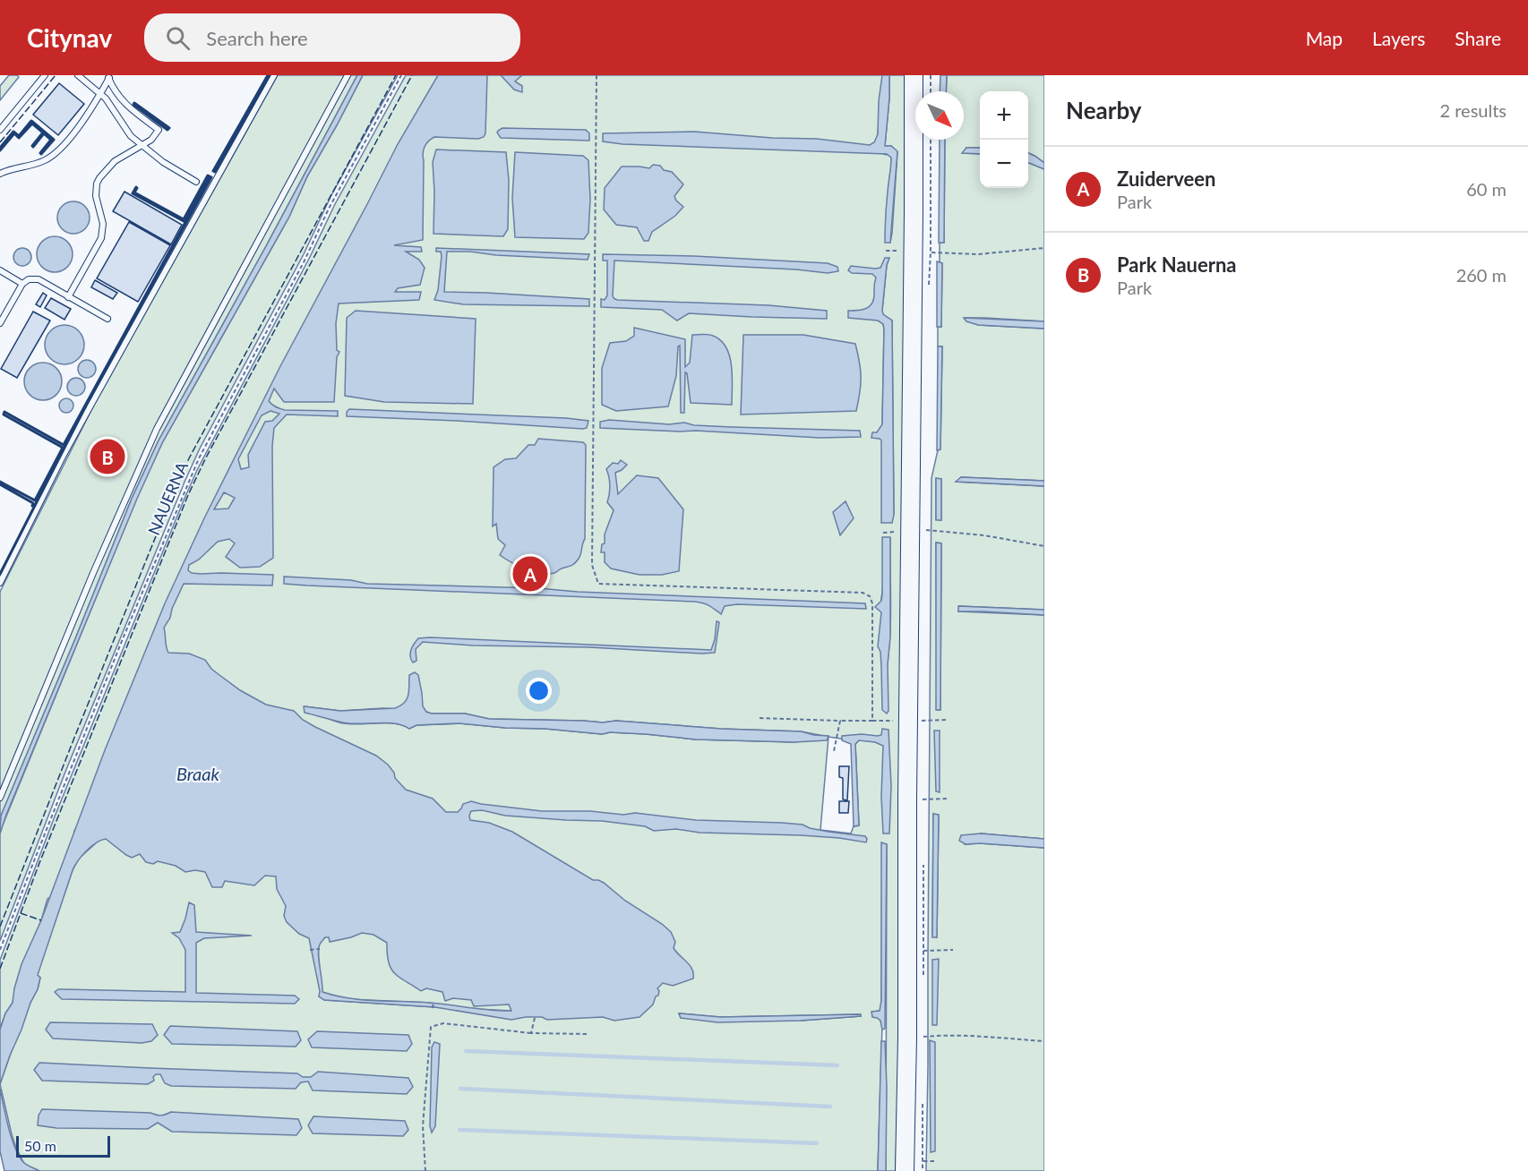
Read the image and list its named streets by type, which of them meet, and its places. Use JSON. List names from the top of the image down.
{
  "streets": {
    "path": ["NAUERNA"]
  },
  "water": ["Braak"],
  "scale_bar": "50 m",
  "north": "bottom right",
  "page": {
    "header": "Citynav",
    "search": "Search here",
    "nav": ["Map", "Layers", "Share"],
    "heading": ["Nearby", "2 results"],
    "map_buttons": ["+", "−"],
    "list": [
      {
        "mark": "A",
        "name": "Zuiderveen",
        "note": "Park",
        "value": "60 m"
      },
      {
        "mark": "B",
        "name": "Park Nauerna",
        "note": "Park",
        "value": "260 m"
      }
    ],
    "pins": ["B", "A"],
    "scale": "50 m"
  }
}
